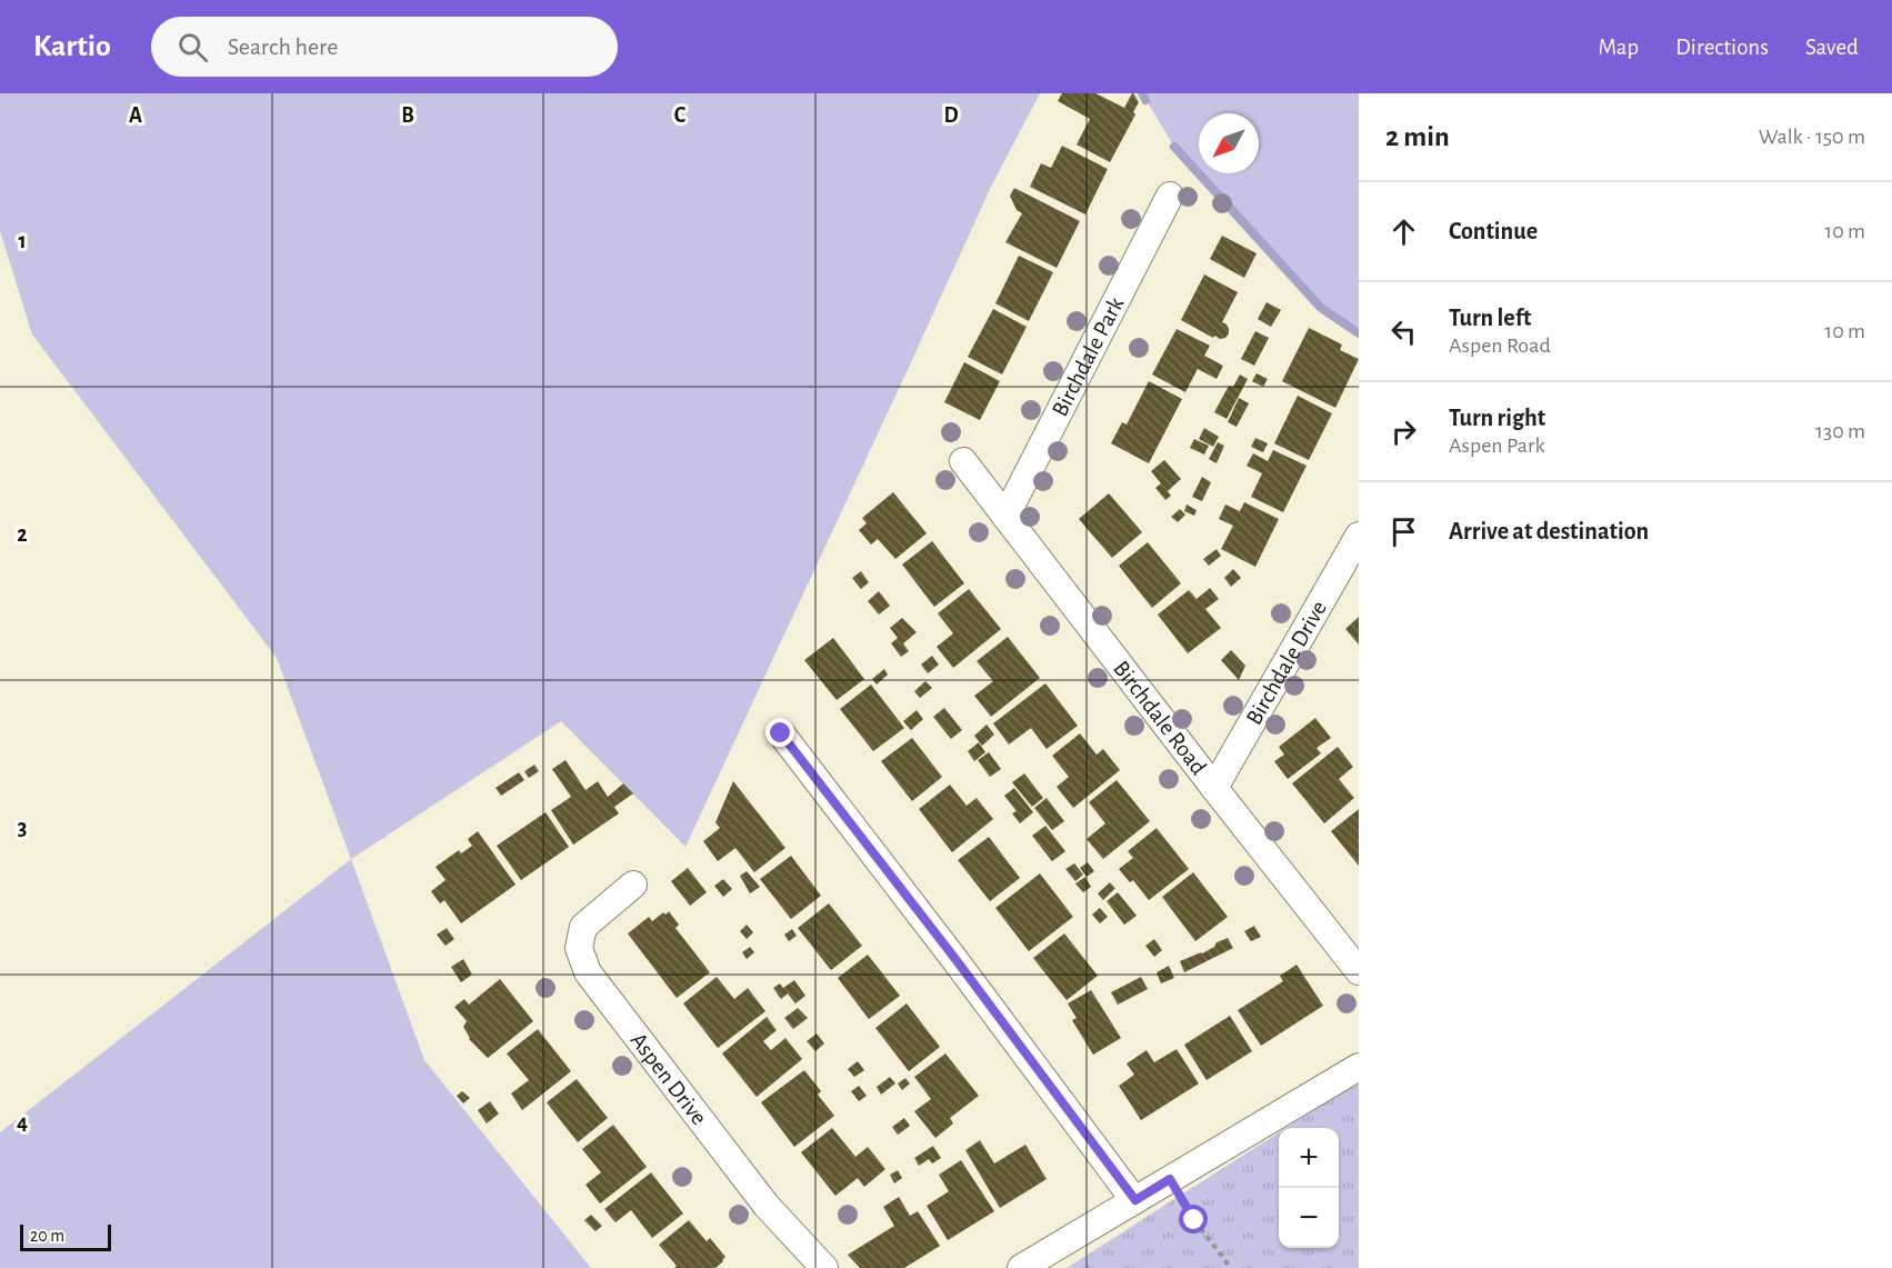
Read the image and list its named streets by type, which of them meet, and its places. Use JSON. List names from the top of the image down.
{
  "streets": {
    "street": [
      "Birchdale Park",
      "Birchdale Drive",
      "Birchdale Road",
      "Aspen Drive"
    ]
  },
  "crossings": [
    ["Birchdale Park", "Birchdale Road"],
    ["Birchdale Drive", "Birchdale Road"]
  ],
  "scale_bar": "20 m",
  "north": "bottom left",
  "page": {
    "header": "Kartio",
    "search": "Search here",
    "nav": ["Map", "Directions", "Saved"],
    "heading": ["2 min", "Walk · 150 m"],
    "list": [
      ["Continue", "10 m"],
      ["Turn left", "Aspen Road", "10 m"],
      ["Turn right", "Aspen Park", "130 m"],
      "Arrive at destination"
    ],
    "map_buttons": ["+", "−"],
    "scale": "20 m"
  },
  "grid": {
    "columns": [
      "A",
      "B",
      "C",
      "D"
    ],
    "rows": [
      "1",
      "2",
      "3",
      "4"
    ]
  }
}
